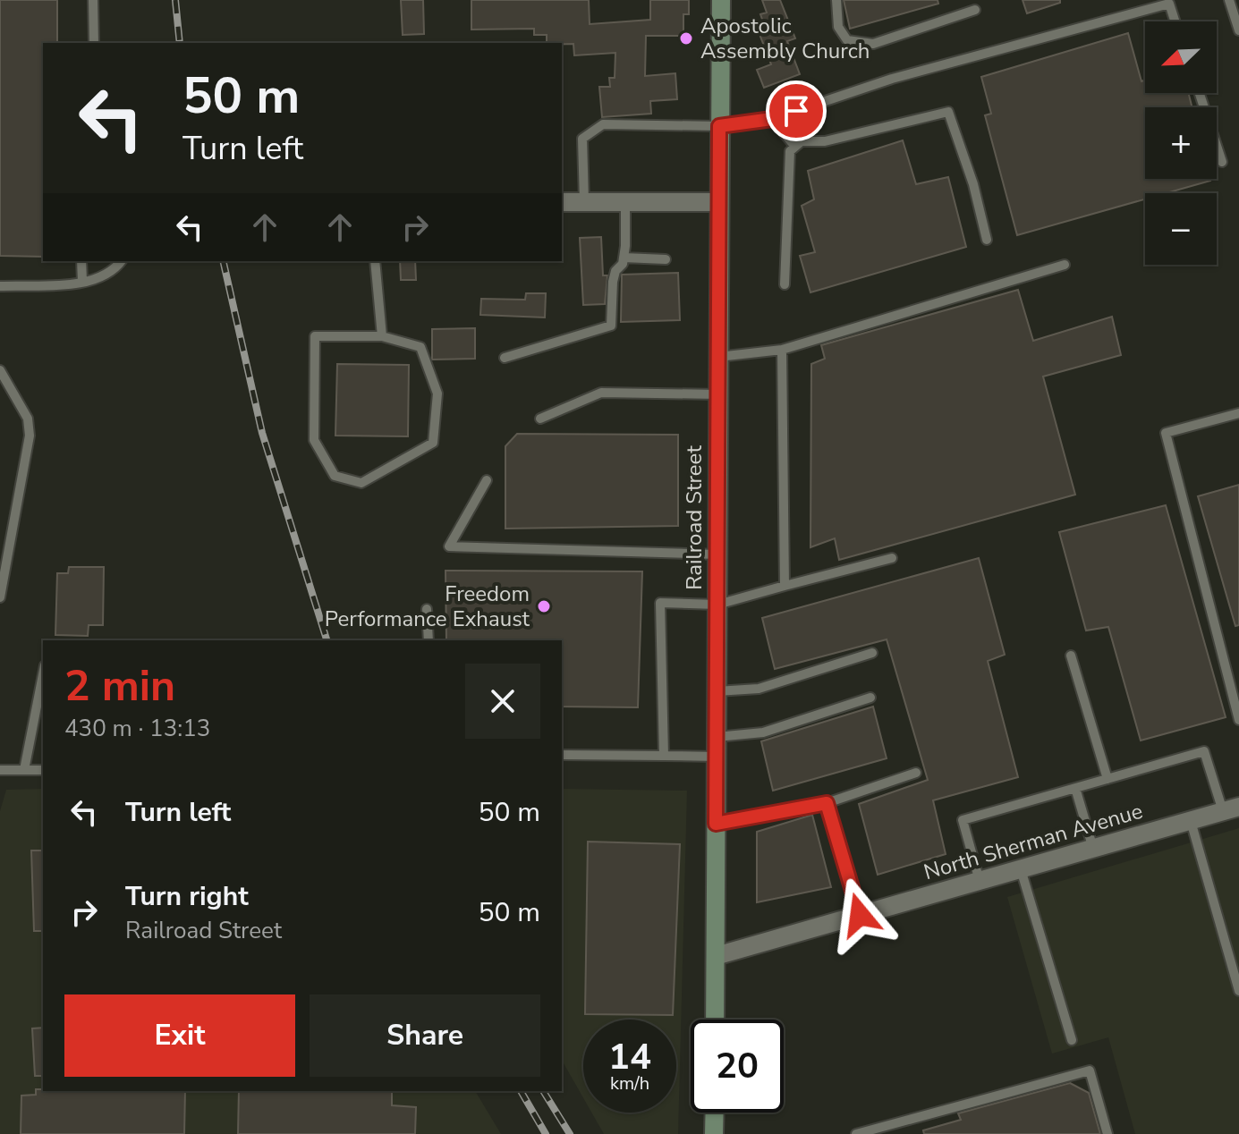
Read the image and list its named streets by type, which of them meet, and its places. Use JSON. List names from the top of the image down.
{
  "streets": {
    "main road": ["Railroad Street"],
    "street": ["North Sherman Avenue"]
  },
  "crossings": [
    ["Railroad Street", "North Sherman Avenue"]
  ],
  "places": ["Apostolic Assembly Church", "Freedom Performance Exhaust"],
  "north": "bottom left",
  "page": {
    "map_buttons": ["+", "−"],
    "turn": ["50 m", "Turn left"],
    "heading": ["2 min", "430 m · 13:13"],
    "list": [
      {
        "name": "Turn left",
        "value": "50 m"
      },
      {
        "name": "Turn right",
        "note": "Railroad Street",
        "value": "50 m"
      }
    ],
    "buttons": ["Exit", "Share"],
    "speed": "14 km/h",
    "limit": "20"
  }
}
